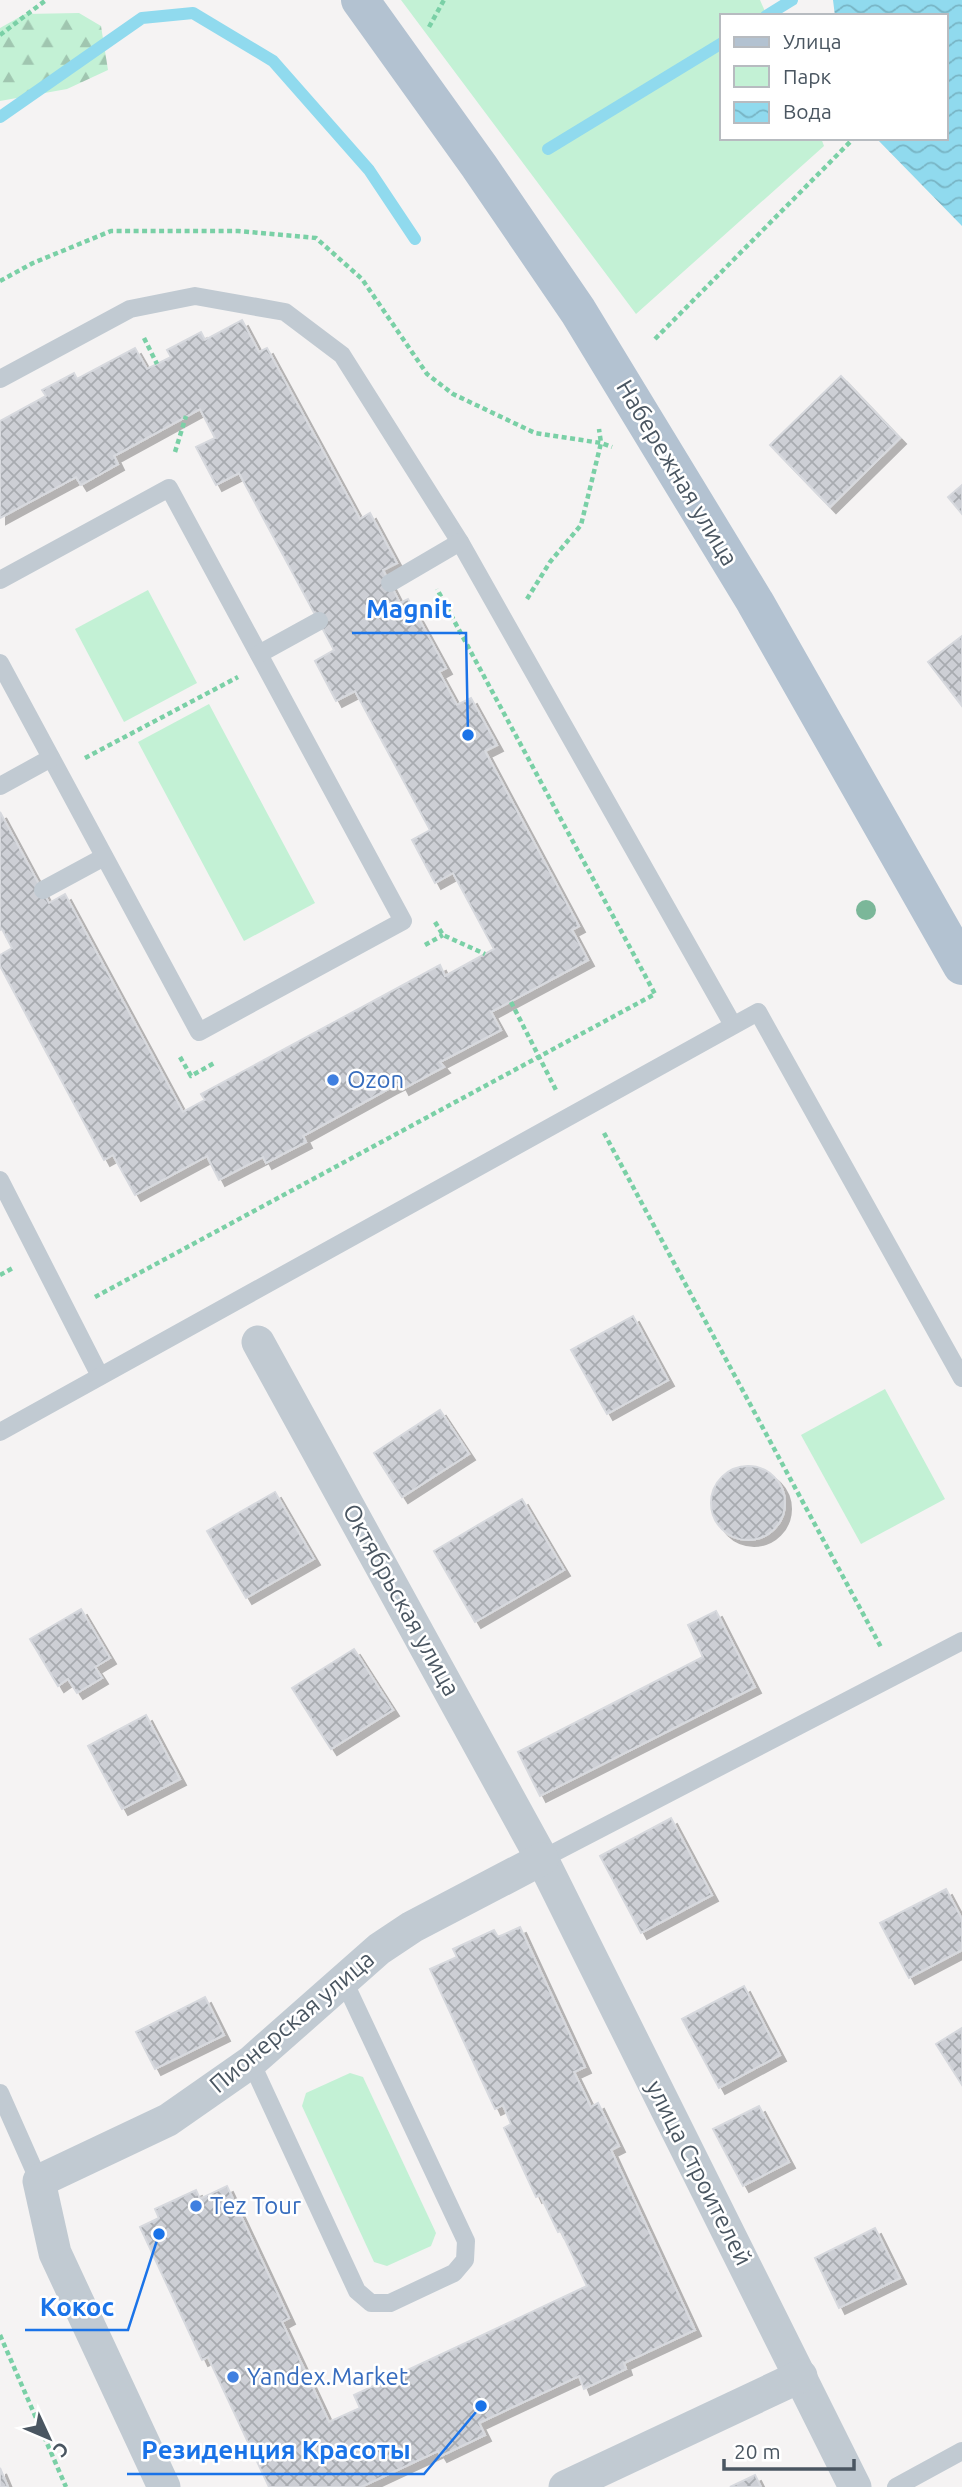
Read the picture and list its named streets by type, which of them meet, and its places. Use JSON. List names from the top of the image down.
{
  "streets": {
    "main road": ["Набережная улица"],
    "street": ["Октябрьская улица", "Пионерская улица", "улица Строителей"]
  },
  "crossings": [
    ["Октябрьская улица", "Пионерская улица"],
    ["Октябрьская улица", "улица Строителей"],
    ["Пионерская улица", "улица Строителей"]
  ],
  "places": [
    "Magnit",
    "Ozon",
    "Tez Tour",
    "Кокос",
    "Yandex.Market",
    "Резиденция Красоты"
  ],
  "legend": ["Улица", "Парк", "Вода"],
  "scale_bar": "20 m",
  "north": "bottom right"
}
